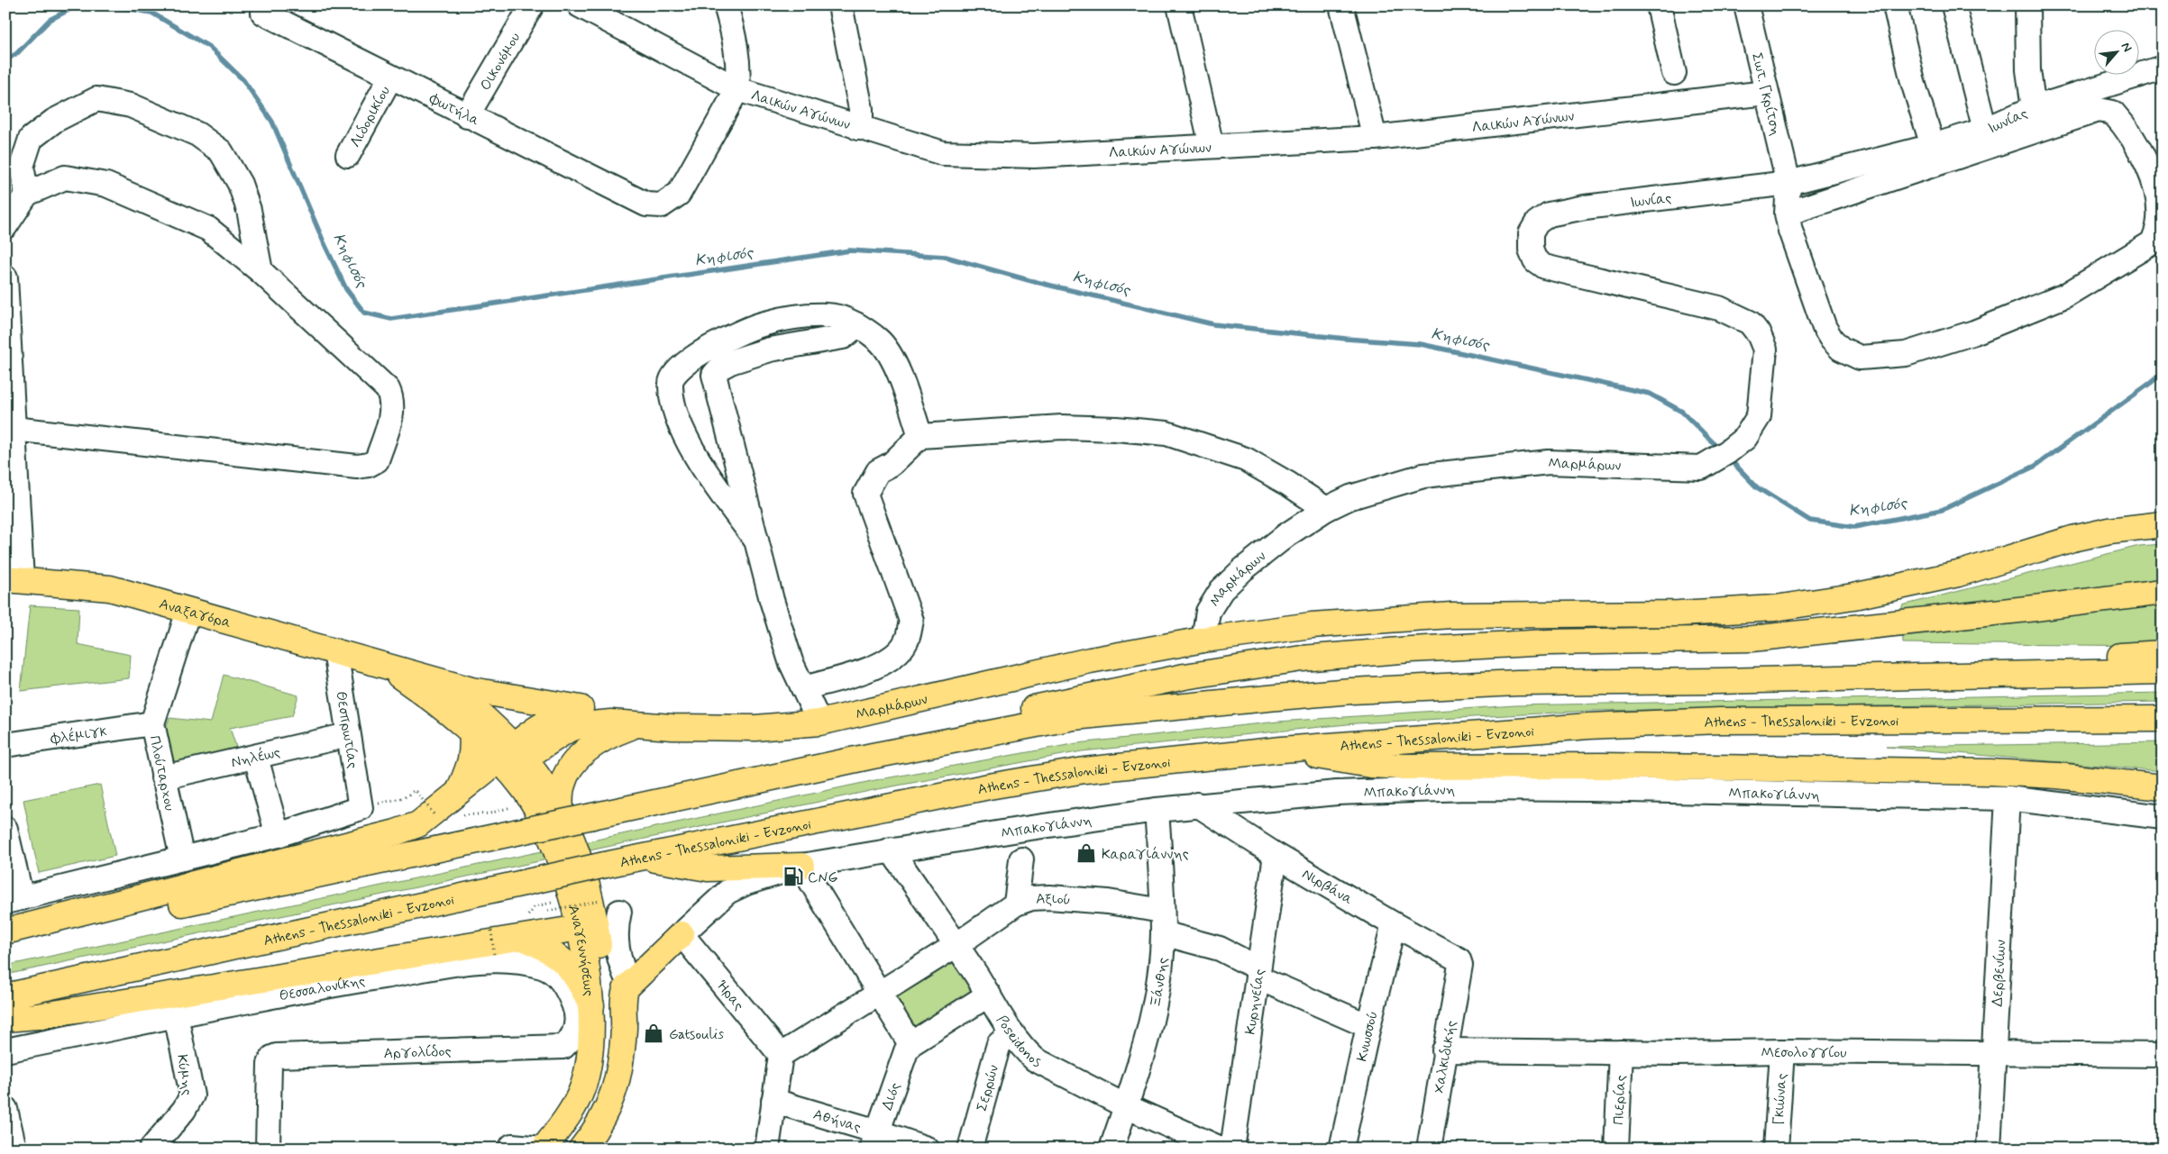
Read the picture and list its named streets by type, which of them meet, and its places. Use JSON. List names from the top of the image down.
{
  "streets": {
    "main road": [
      "Μαρμάρων",
      "Αναξαγόρα",
      "Athens - Thessaloniki - Evzonoi",
      "Αναγεννήσεως"
    ],
    "street": [
      "Οικονόμου",
      "Σωτ. Γκρίτση",
      "Φωτήλα",
      "Λαικών Αγώνων",
      "Λιδορικίου",
      "Ιωνίας",
      "Θεσπρωτίας",
      "Φλέμιγκ",
      "Νηλέως",
      "Πλούταρχου",
      "Μπακογιάννη",
      "Νιρβάνα",
      "Αξιού",
      "Δερβενίων",
      "Ξάνθης",
      "Θεσσαλονίκης",
      "Ήρας",
      "Κυρηνείας",
      "Κνωσσού",
      "Poseidonos",
      "Αργολίδος",
      "Μεσολογγίου",
      "Χαλκιδικής",
      "Κύμης",
      "Σερρών",
      "Διός",
      "Πιερίας",
      "Γκιώνας",
      "Αθήνας"
    ]
  },
  "crossings": [
    ["Οικονόμου", "Φωτήλα"],
    ["Σωτ. Γκρίτση", "Λαικών Αγώνων"],
    ["Σωτ. Γκρίτση", "Ιωνίας"],
    ["Φωτήλα", "Λαικών Αγώνων"],
    ["Φωτήλα", "Λιδορικίου"],
    ["Ιωνίας", "Μαρμάρων"],
    ["Μαρμάρων", "Αναξαγόρα"],
    ["Μαρμάρων", "Αναγεννήσεως"],
    ["Αναξαγόρα", "Θεσπρωτίας"],
    ["Αναξαγόρα", "Πλούταρχου"],
    ["Αναξαγόρα", "Αναγεννήσεως"],
    ["Θεσπρωτίας", "Νηλέως"],
    ["Φλέμιγκ", "Πλούταρχου"],
    ["Νηλέως", "Πλούταρχου"],
    ["Μπακογιάννη", "Νιρβάνα"],
    ["Μπακογιάννη", "Δερβενίων"],
    ["Μπακογιάννη", "Ξάνθης"],
    ["Μπακογιάννη", "Ήρας"],
    ["Μπακογιάννη", "Poseidonos"],
    ["Νιρβάνα", "Κυρηνείας"],
    ["Νιρβάνα", "Κνωσσού"],
    ["Νιρβάνα", "Χαλκιδικής"],
    ["Αξιού", "Ξάνθης"],
    ["Αξιού", "Ήρας"],
    ["Αξιού", "Κυρηνείας"],
    ["Αξιού", "Κνωσσού"],
    ["Αξιού", "Poseidonos"],
    ["Δερβενίων", "Μεσολογγίου"],
    ["Ξάνθης", "Poseidonos"],
    ["Θεσσαλονίκης", "Αργολίδος"],
    ["Θεσσαλονίκης", "Κύμης"],
    ["Poseidonos", "Σερρών"],
    ["Μεσολογγίου", "Χαλκιδικής"],
    ["Μεσολογγίου", "Πιερίας"],
    ["Μεσολογγίου", "Γκιώνας"],
    ["Διός", "Αθήνας"]
  ],
  "water": ["Κηφισός"],
  "places": {
    "shop": ["Καραγιάννης", "Gatsoulis"],
    "fuel station": ["CNG"]
  },
  "north": "top right"
}
